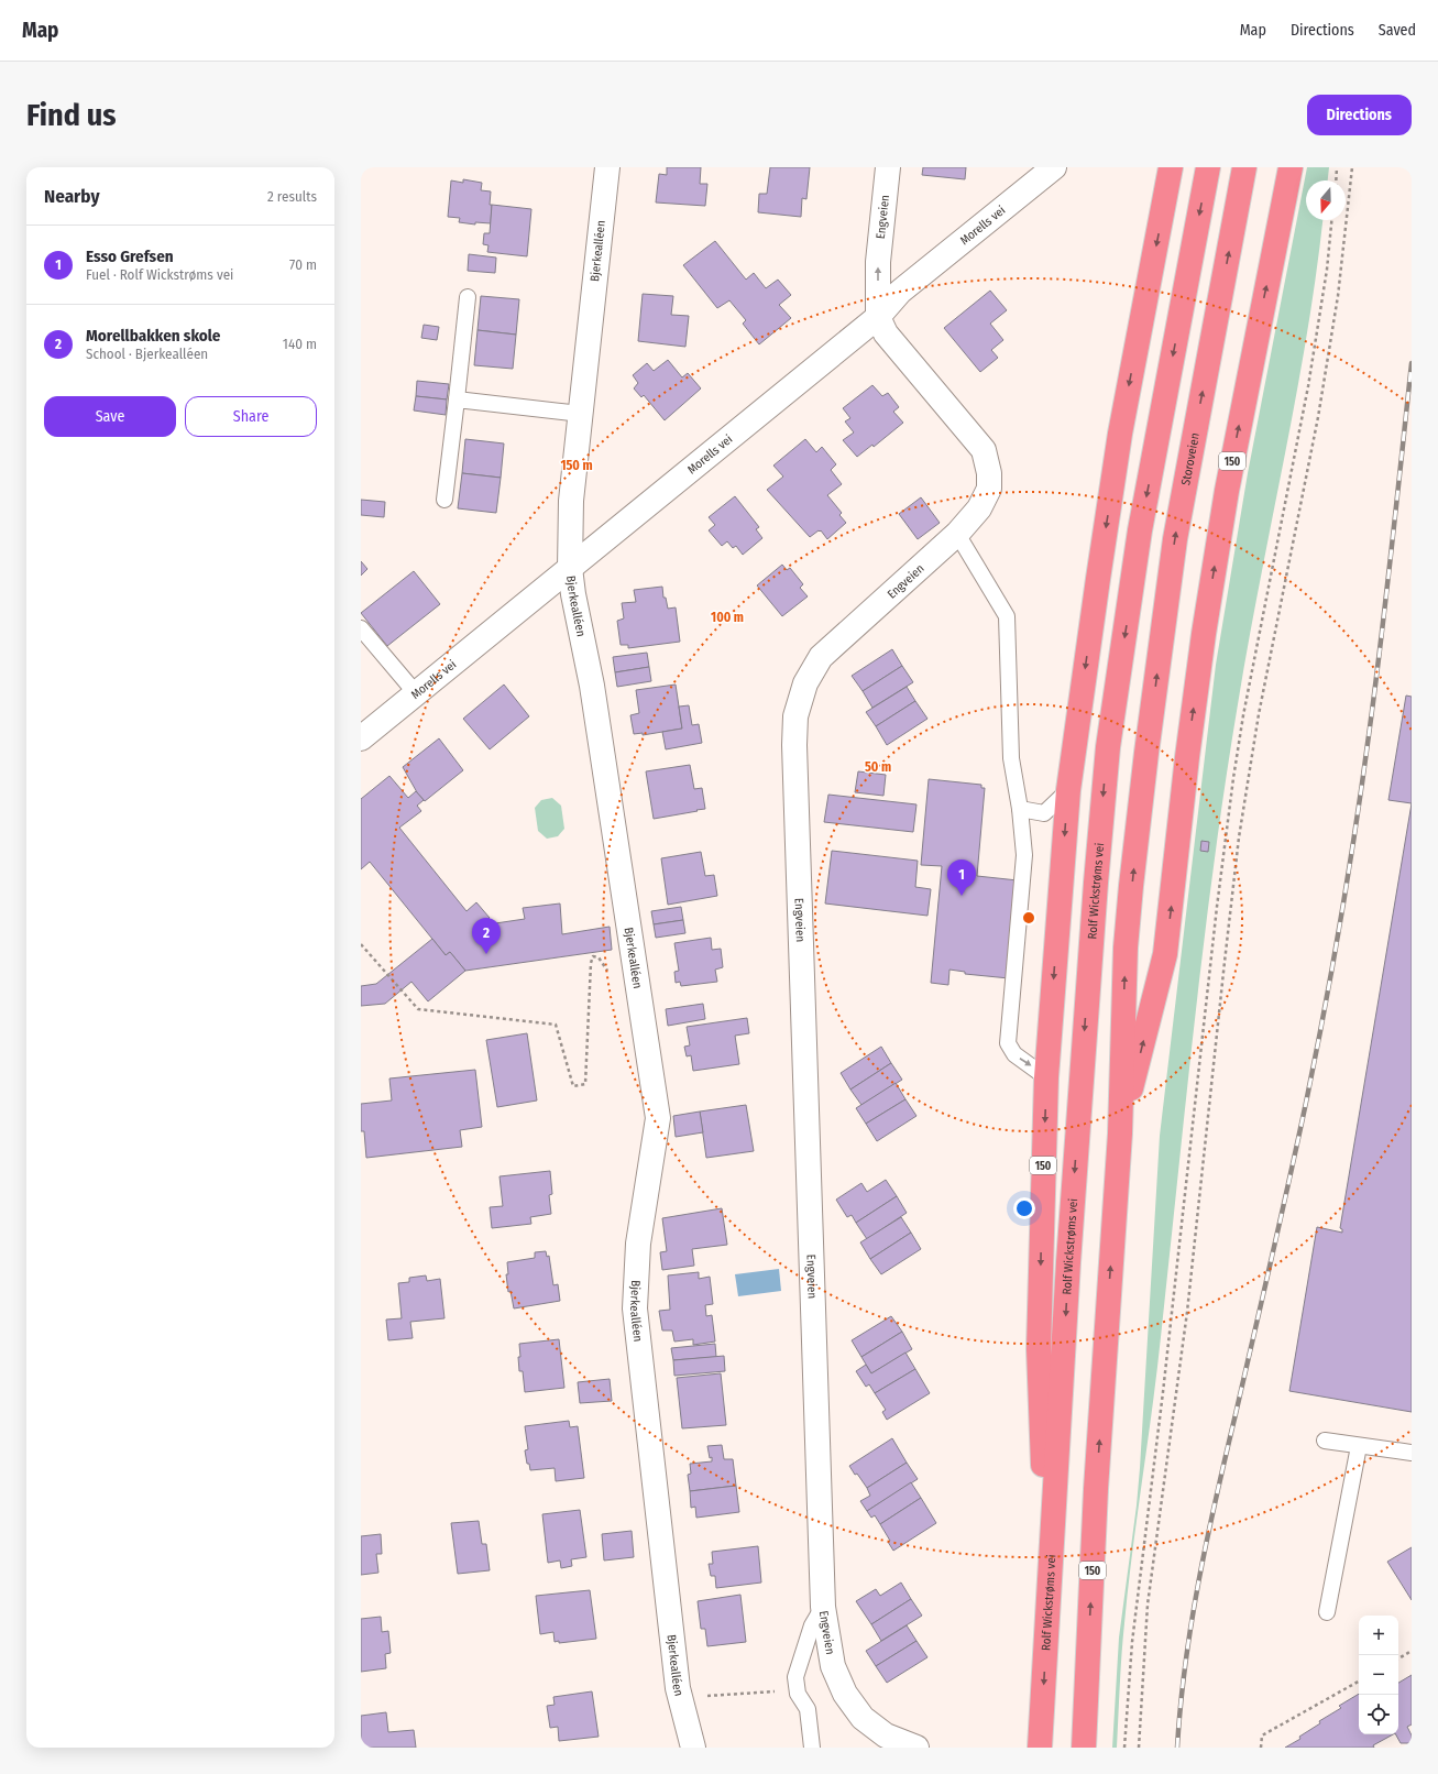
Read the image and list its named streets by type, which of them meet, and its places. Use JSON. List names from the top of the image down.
{
  "streets": {
    "highway": ["Storoveien", "150", "Rolf Wickstrøms vei"],
    "street": ["Engveien", "Morells vei", "Bjerkealléen"]
  },
  "crossings": [
    ["Engveien", "Morells vei"],
    ["Morells vei", "Bjerkealléen"],
    ["Storoveien", "150"],
    ["150", "Rolf Wickstrøms vei"]
  ],
  "north": "bottom",
  "page": {
    "header": "Map",
    "nav": ["Map", "Directions", "Saved"],
    "buttons": [
      "Directions",
      ["Save", "Share"]
    ],
    "title": "Find us",
    "heading": ["Nearby", "2 results"],
    "list": [
      {
        "mark": "1",
        "name": "Esso Grefsen",
        "note": "Fuel · Rolf Wickstrøms vei",
        "value": "70 m"
      },
      {
        "mark": "2",
        "name": "Morellbakken skole",
        "note": "School · Bjerkealléen",
        "value": "140 m"
      }
    ],
    "pins": ["1", "2"],
    "map_buttons": ["+", "−"]
  },
  "rings": ["150 m", "100 m", "50 m"]
}
